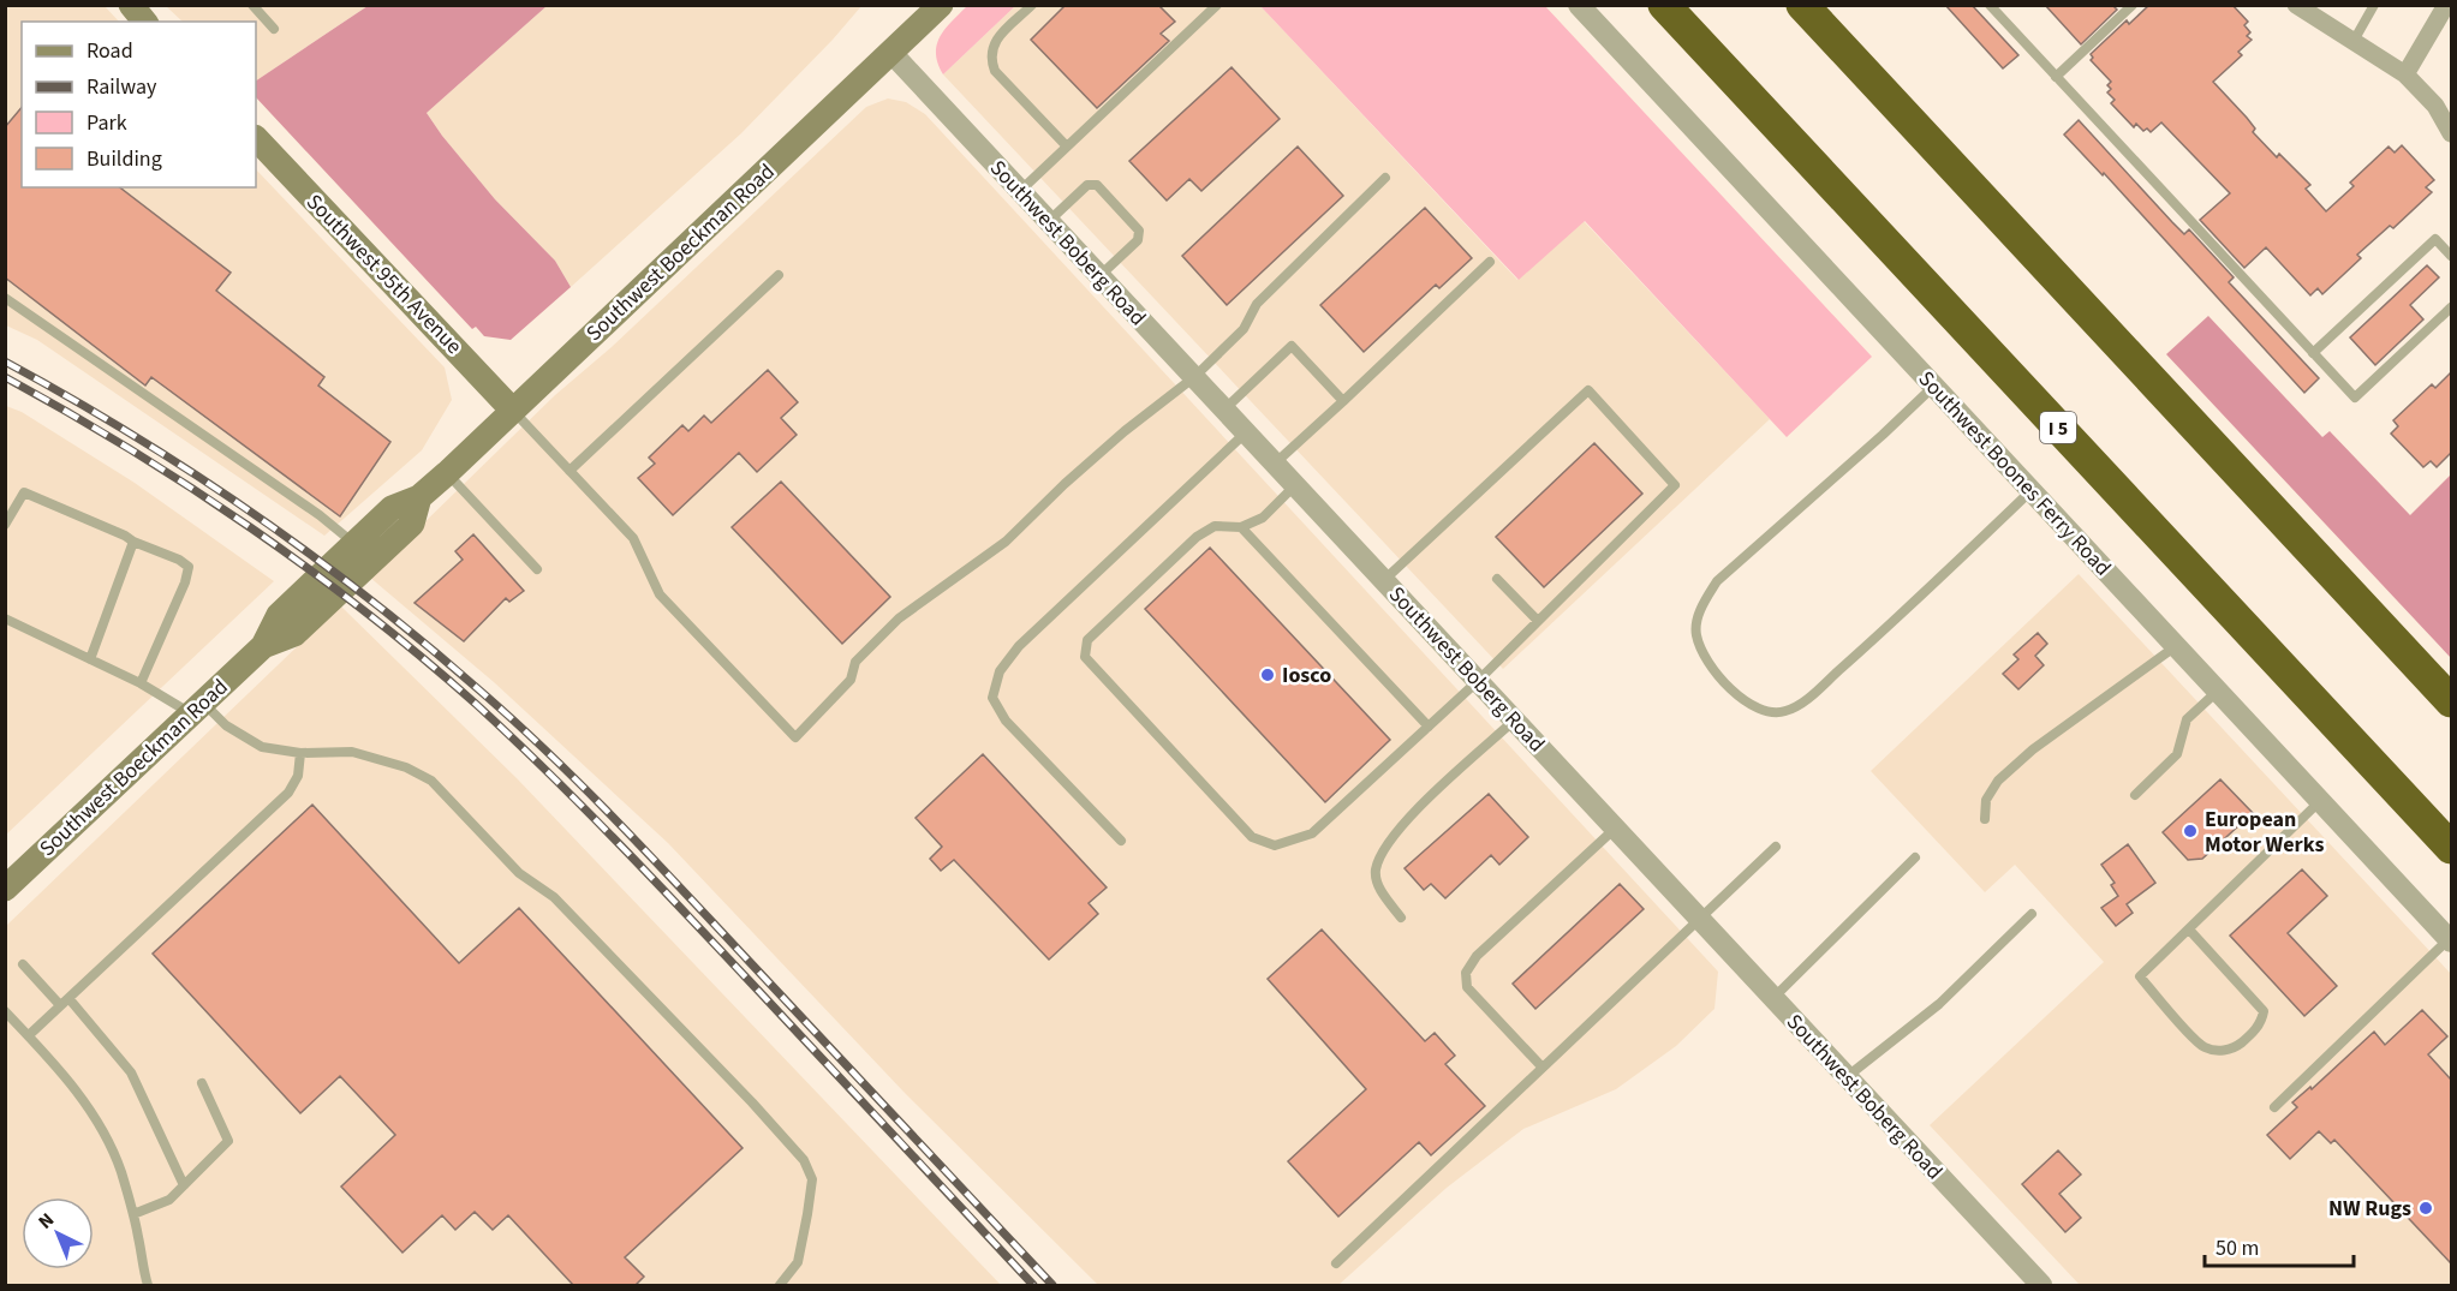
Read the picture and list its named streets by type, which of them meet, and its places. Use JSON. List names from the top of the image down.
{
  "streets": {
    "highway": ["I 5"],
    "main road": ["Southwest Boeckman Road", "Southwest 95th Avenue"],
    "street": ["Southwest Boberg Road", "Southwest Boones Ferry Road"]
  },
  "crossings": [
    ["Southwest Boberg Road", "Southwest Boeckman Road"],
    ["Southwest Boeckman Road", "Southwest 95th Avenue"]
  ],
  "places": ["Iosco", "European Motor Werks", "NW Rugs"],
  "legend": [
    "Road",
    "Railway",
    "Park",
    "Building"
  ],
  "scale_bar": "50 m",
  "north": "top left"
}
